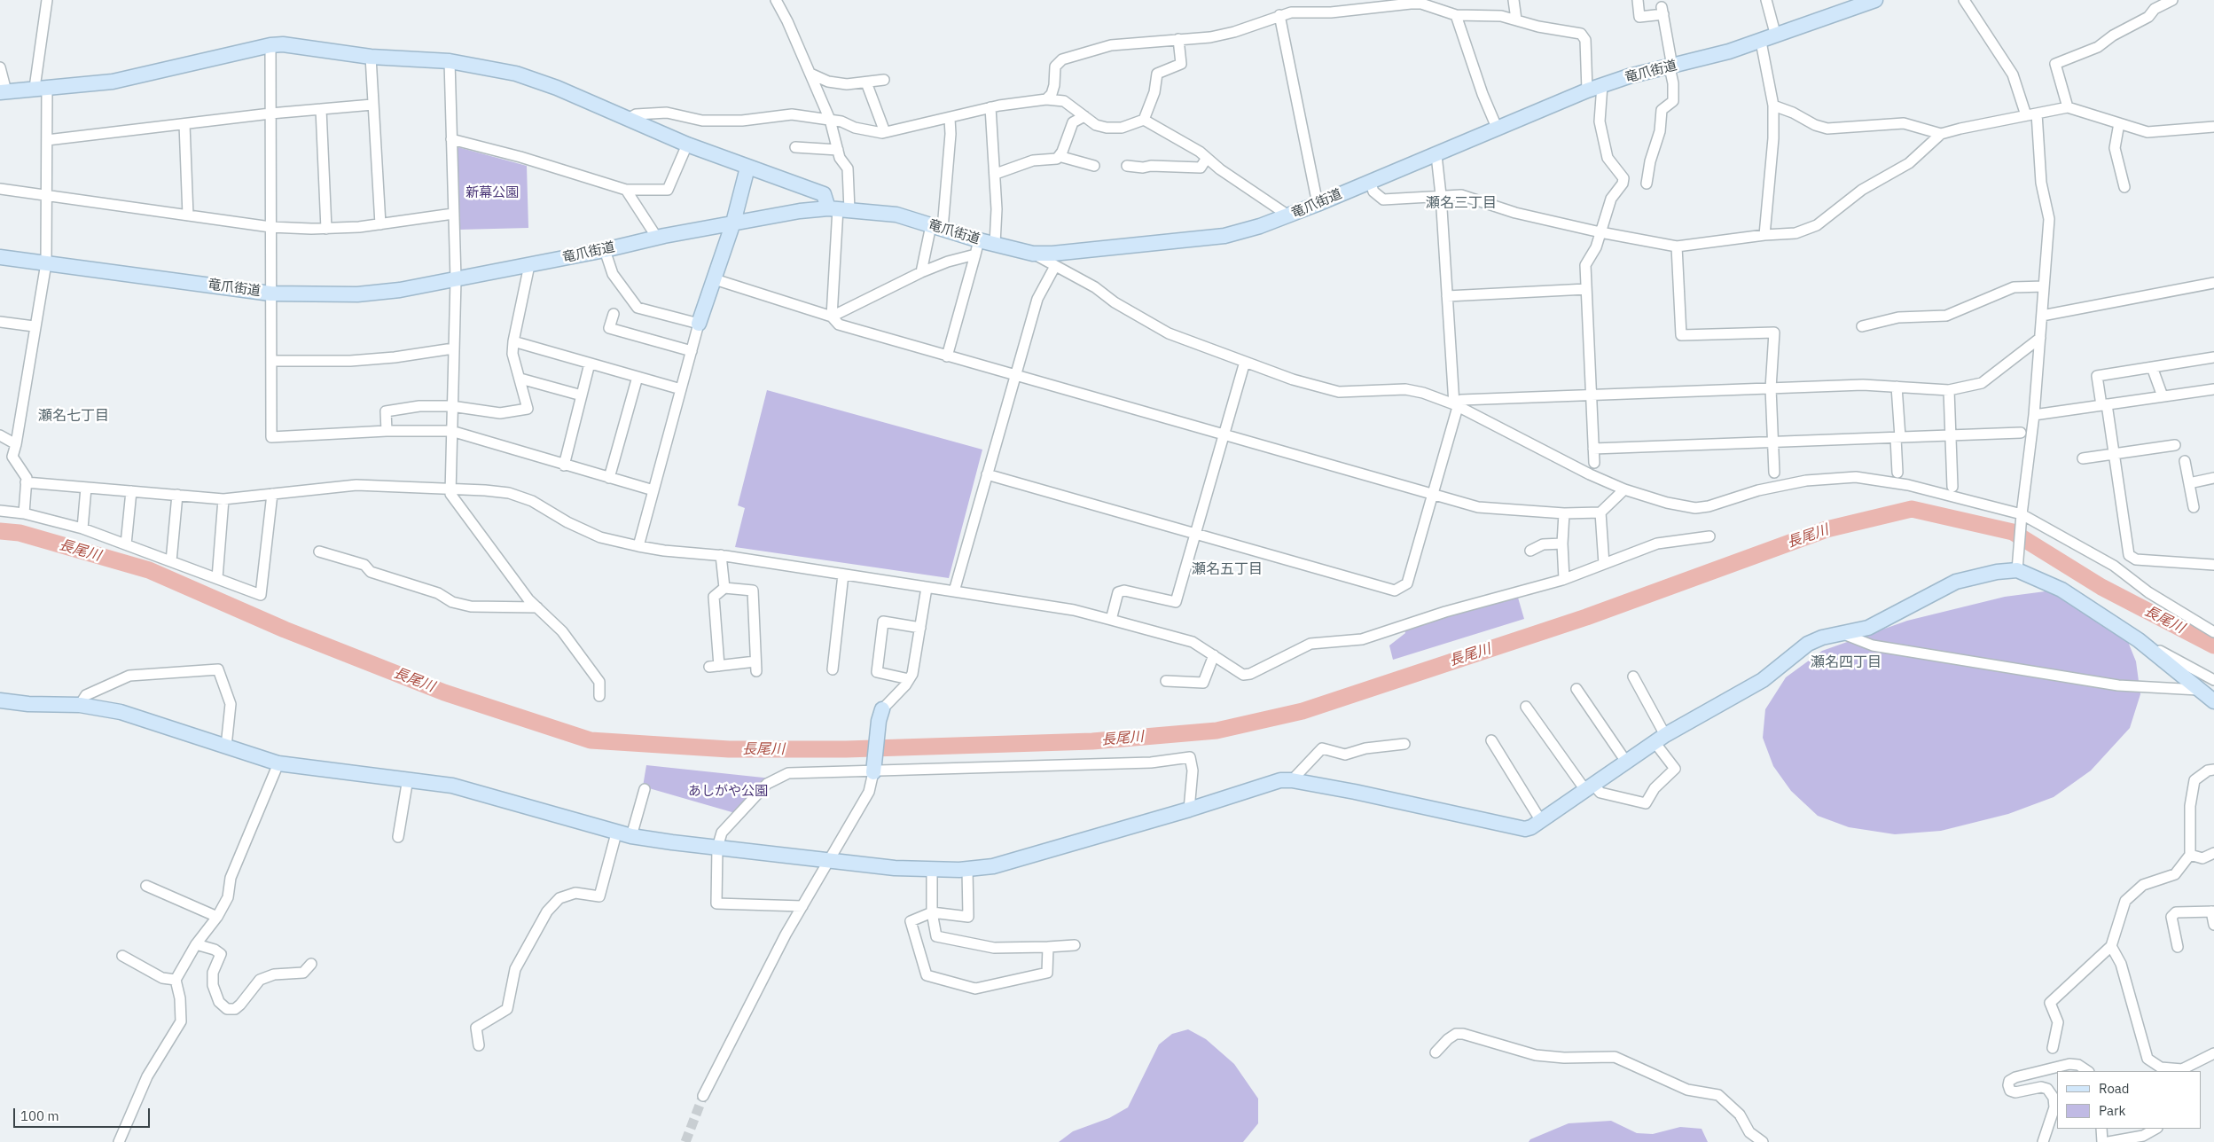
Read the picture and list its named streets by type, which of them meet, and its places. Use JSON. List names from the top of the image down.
{
  "streets": {
    "street": ["竜爪街道"]
  },
  "districts": [
    "瀬名三丁目",
    "瀬名七丁目",
    "瀬名五丁目",
    "瀬名四丁目"
  ],
  "water": ["長尾川"],
  "parks": ["新幕公園", "あしがや公園"],
  "legend": ["Road", "Park"],
  "scale_bar": "100 m"
}
